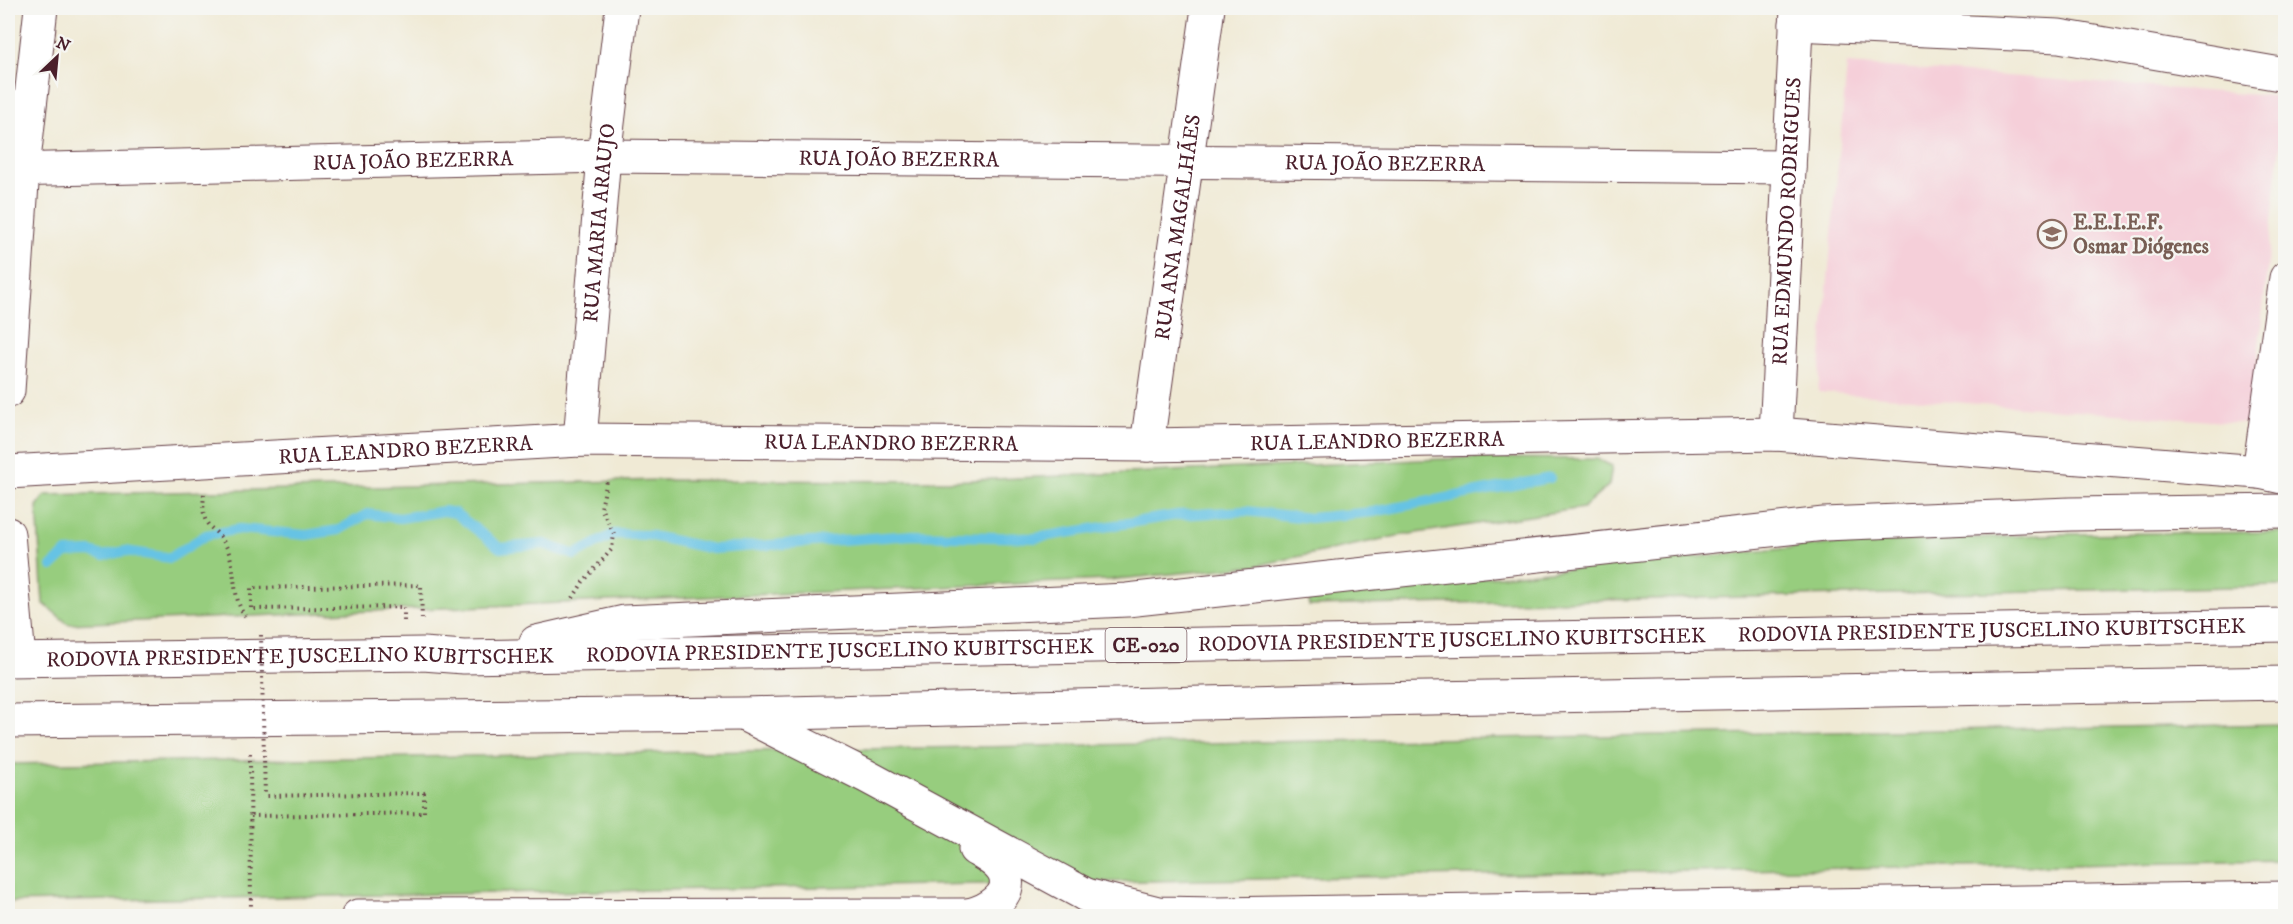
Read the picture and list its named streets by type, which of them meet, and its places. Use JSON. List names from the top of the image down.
{
  "streets": {
    "main road": [
      "RUA JOÃO BEZERRA",
      "RUA EDMUNDO RODRIGUES",
      "RUA MARIA ARAUJO",
      "RUA ANA MAGALHÃES",
      "RUA LEANDRO BEZERRA",
      "RODOVIA PRESIDENTE JUSCELINO KUBITSCHEK",
      "CE-020"
    ]
  },
  "crossings": [
    ["RUA JOÃO BEZERRA", "RUA EDMUNDO RODRIGUES"],
    ["RUA JOÃO BEZERRA", "RUA MARIA ARAUJO"],
    ["RUA JOÃO BEZERRA", "RUA ANA MAGALHÃES"],
    ["RUA EDMUNDO RODRIGUES", "RUA LEANDRO BEZERRA"],
    ["RUA MARIA ARAUJO", "RUA LEANDRO BEZERRA"],
    ["RUA ANA MAGALHÃES", "RUA LEANDRO BEZERRA"]
  ],
  "places": {
    "school or university": ["E.E.I.E.F. Osmar Diógenes"]
  },
  "north": "top right"
}
